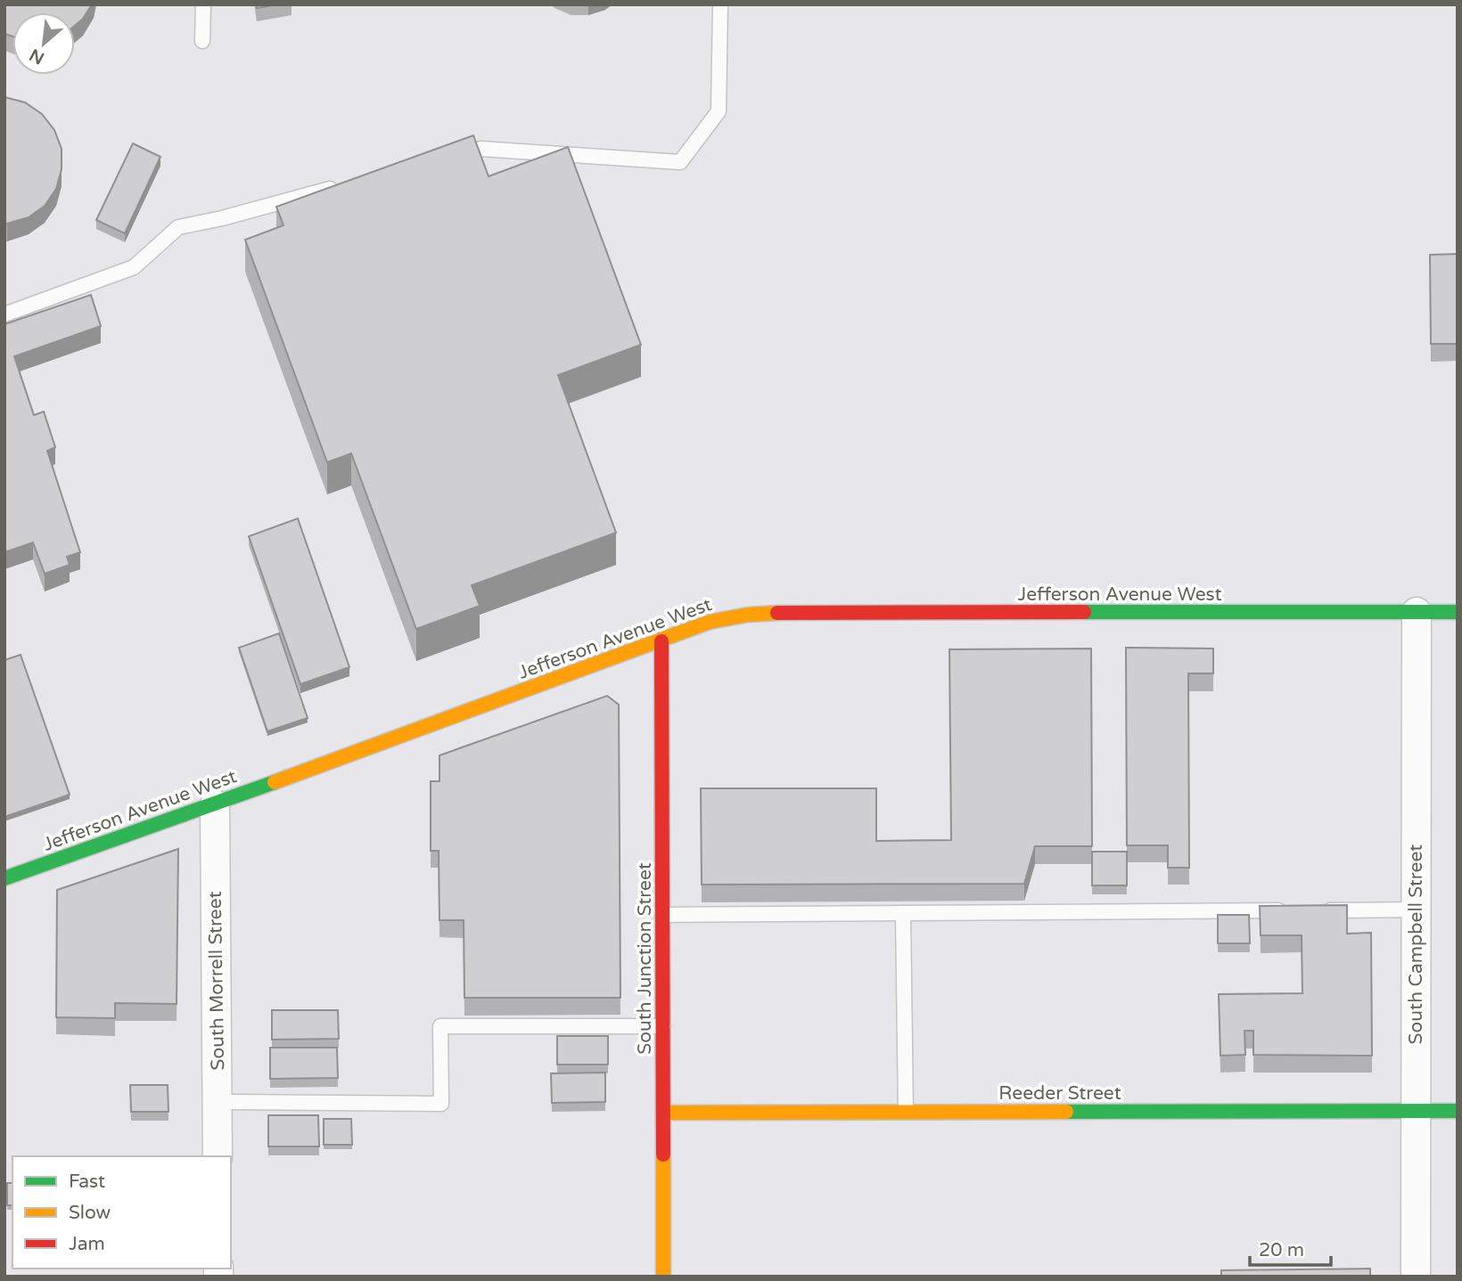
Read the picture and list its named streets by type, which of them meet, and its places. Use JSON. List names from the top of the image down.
{
  "streets": {
    "main road": ["Jefferson Avenue West", "South Junction Street", "Reeder Street"],
    "street": ["South Campbell Street", "South Morrell Street"]
  },
  "crossings": [
    ["Jefferson Avenue West", "South Campbell Street"],
    ["Jefferson Avenue West", "South Junction Street"],
    ["Jefferson Avenue West", "South Morrell Street"],
    ["South Campbell Street", "Reeder Street"],
    ["South Junction Street", "Reeder Street"]
  ],
  "legend": ["Fast", "Slow", "Jam"],
  "scale_bar": "20 m",
  "north": "bottom left"
}
